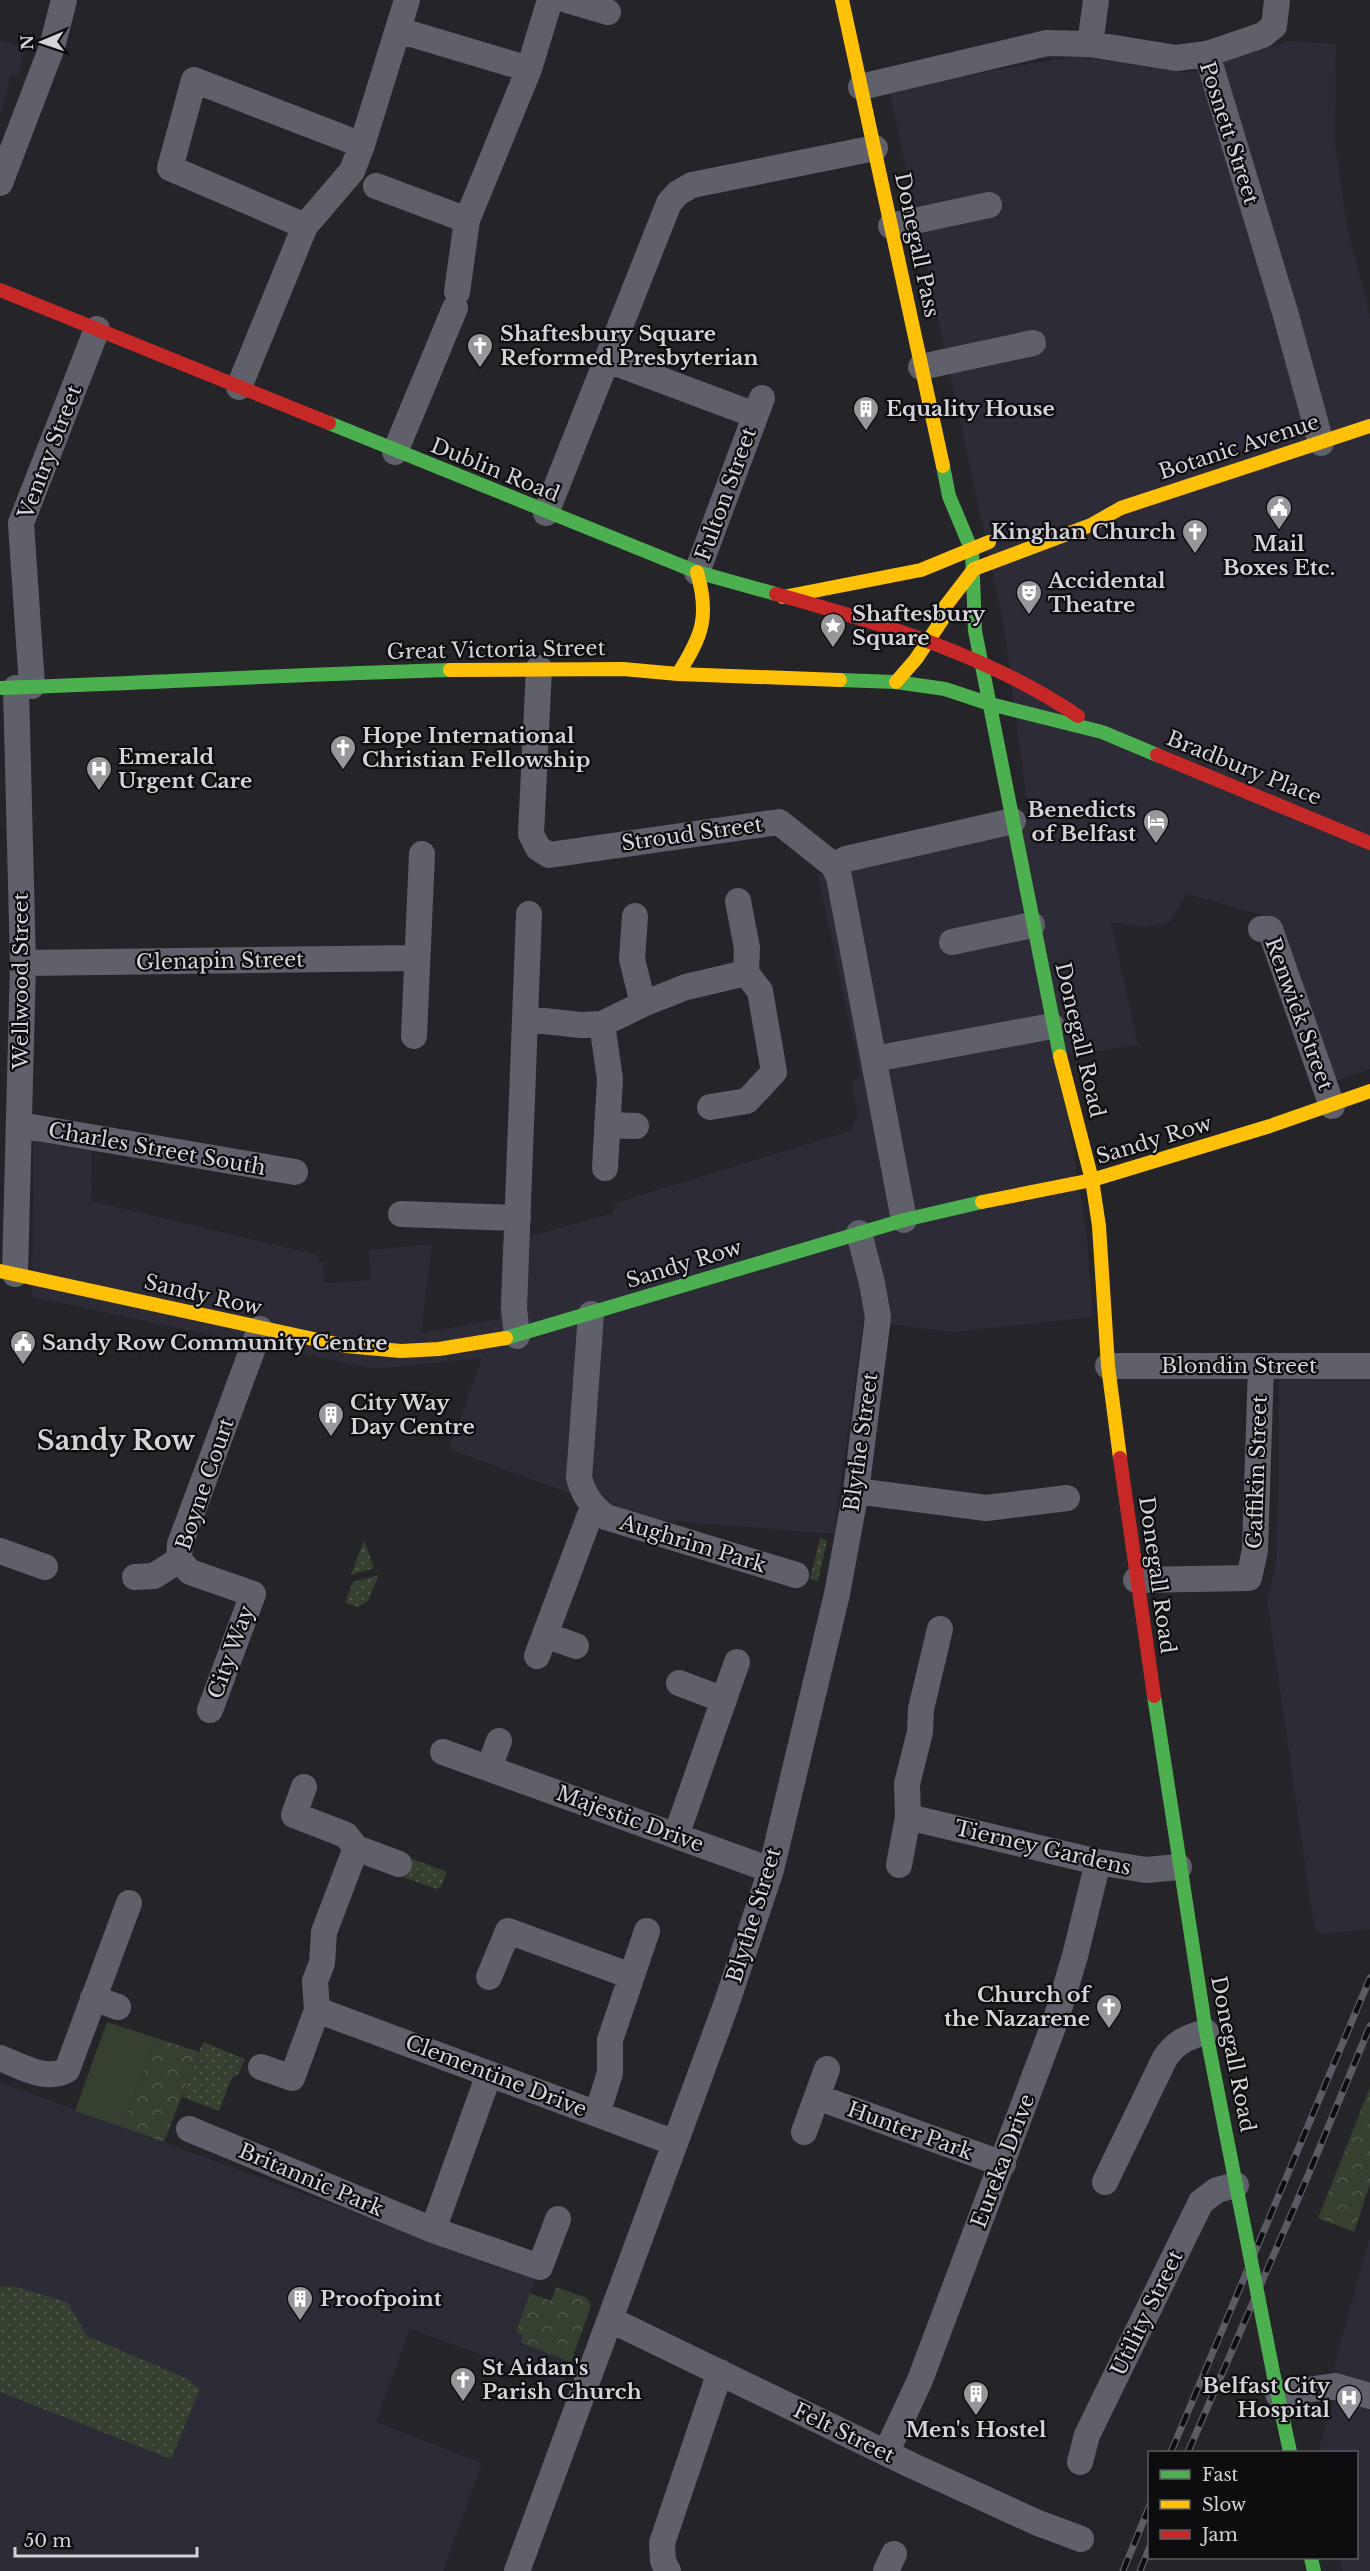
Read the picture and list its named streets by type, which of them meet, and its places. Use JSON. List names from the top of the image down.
{
  "streets": {
    "main road": [
      "Donegall Pass",
      "Botanic Avenue",
      "Dublin Road",
      "Great Victoria Street",
      "Bradbury Place",
      "Donegall Road",
      "Sandy Row"
    ],
    "street": [
      "Posnett Street",
      "Ventry Street",
      "Fulton Street",
      "Stroud Street",
      "Glenapin Street",
      "Wellwood Street",
      "Renwick Street",
      "Charles Street South",
      "Blondin Street",
      "Blythe Street",
      "Gaffikin Street",
      "Boyne Court",
      "Aughrim Park",
      "City Way",
      "Majestic Drive",
      "Tierney Gardens",
      "Clementine Drive",
      "Hunter Park",
      "Eureka Drive",
      "Britannic Park",
      "Utility Street",
      "Felt Street"
    ]
  },
  "crossings": [
    ["Posnett Street", "Donegall Pass"],
    ["Posnett Street", "Botanic Avenue"],
    ["Ventry Street", "Dublin Road"],
    ["Ventry Street", "Great Victoria Street"],
    ["Ventry Street", "Wellwood Street"],
    ["Dublin Road", "Fulton Street"],
    ["Dublin Road", "Bradbury Place"],
    ["Great Victoria Street", "Bradbury Place"],
    ["Great Victoria Street", "Stroud Street"],
    ["Great Victoria Street", "Wellwood Street"],
    ["Great Victoria Street", "Donegall Road"],
    ["Bradbury Place", "Donegall Road"],
    ["Glenapin Street", "Wellwood Street"],
    ["Wellwood Street", "Sandy Row"],
    ["Wellwood Street", "Charles Street South"],
    ["Renwick Street", "Sandy Row"],
    ["Donegall Road", "Sandy Row"],
    ["Donegall Road", "Blondin Street"],
    ["Donegall Road", "Gaffikin Street"],
    ["Donegall Road", "Tierney Gardens"],
    ["Donegall Road", "Utility Street"],
    ["Sandy Row", "Blythe Street"],
    ["Sandy Row", "Boyne Court"],
    ["Blondin Street", "Gaffikin Street"],
    ["Blythe Street", "Majestic Drive"],
    ["Blythe Street", "Clementine Drive"],
    ["Blythe Street", "Felt Street"],
    ["Boyne Court", "City Way"],
    ["Tierney Gardens", "Eureka Drive"],
    ["Hunter Park", "Eureka Drive"],
    ["Eureka Drive", "Felt Street"]
  ],
  "districts": ["Sandy Row"],
  "places": {
    "church": [
      "Shaftesbury Square Reformed Presbyterian",
      "Kinghan Church",
      "Hope International Christian Fellowship",
      "Church of the Nazarene",
      "St Aidan's Parish Church"
    ],
    "building": [
      "Equality House",
      "City Way Day Centre",
      "Proofpoint",
      "Men's Hostel"
    ],
    "public building": ["Mail Boxes Etc.", "Sandy Row Community Centre"],
    "theatre": ["Accidental Theatre"],
    "place": ["Shaftesbury Square"],
    "hospital": ["Emerald Urgent Care", "Belfast City Hospital"],
    "hotel": ["Benedicts of Belfast"]
  },
  "legend": ["Fast", "Slow", "Jam"],
  "scale_bar": "50 m",
  "north": "left"
}
